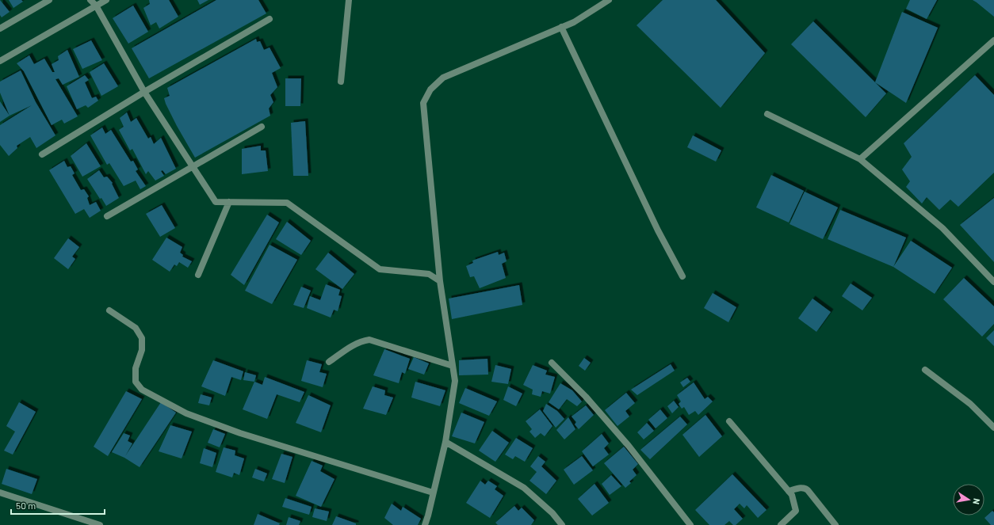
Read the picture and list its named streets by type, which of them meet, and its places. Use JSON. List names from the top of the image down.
{
  "scale_bar": "50 m",
  "north": "right"
}
